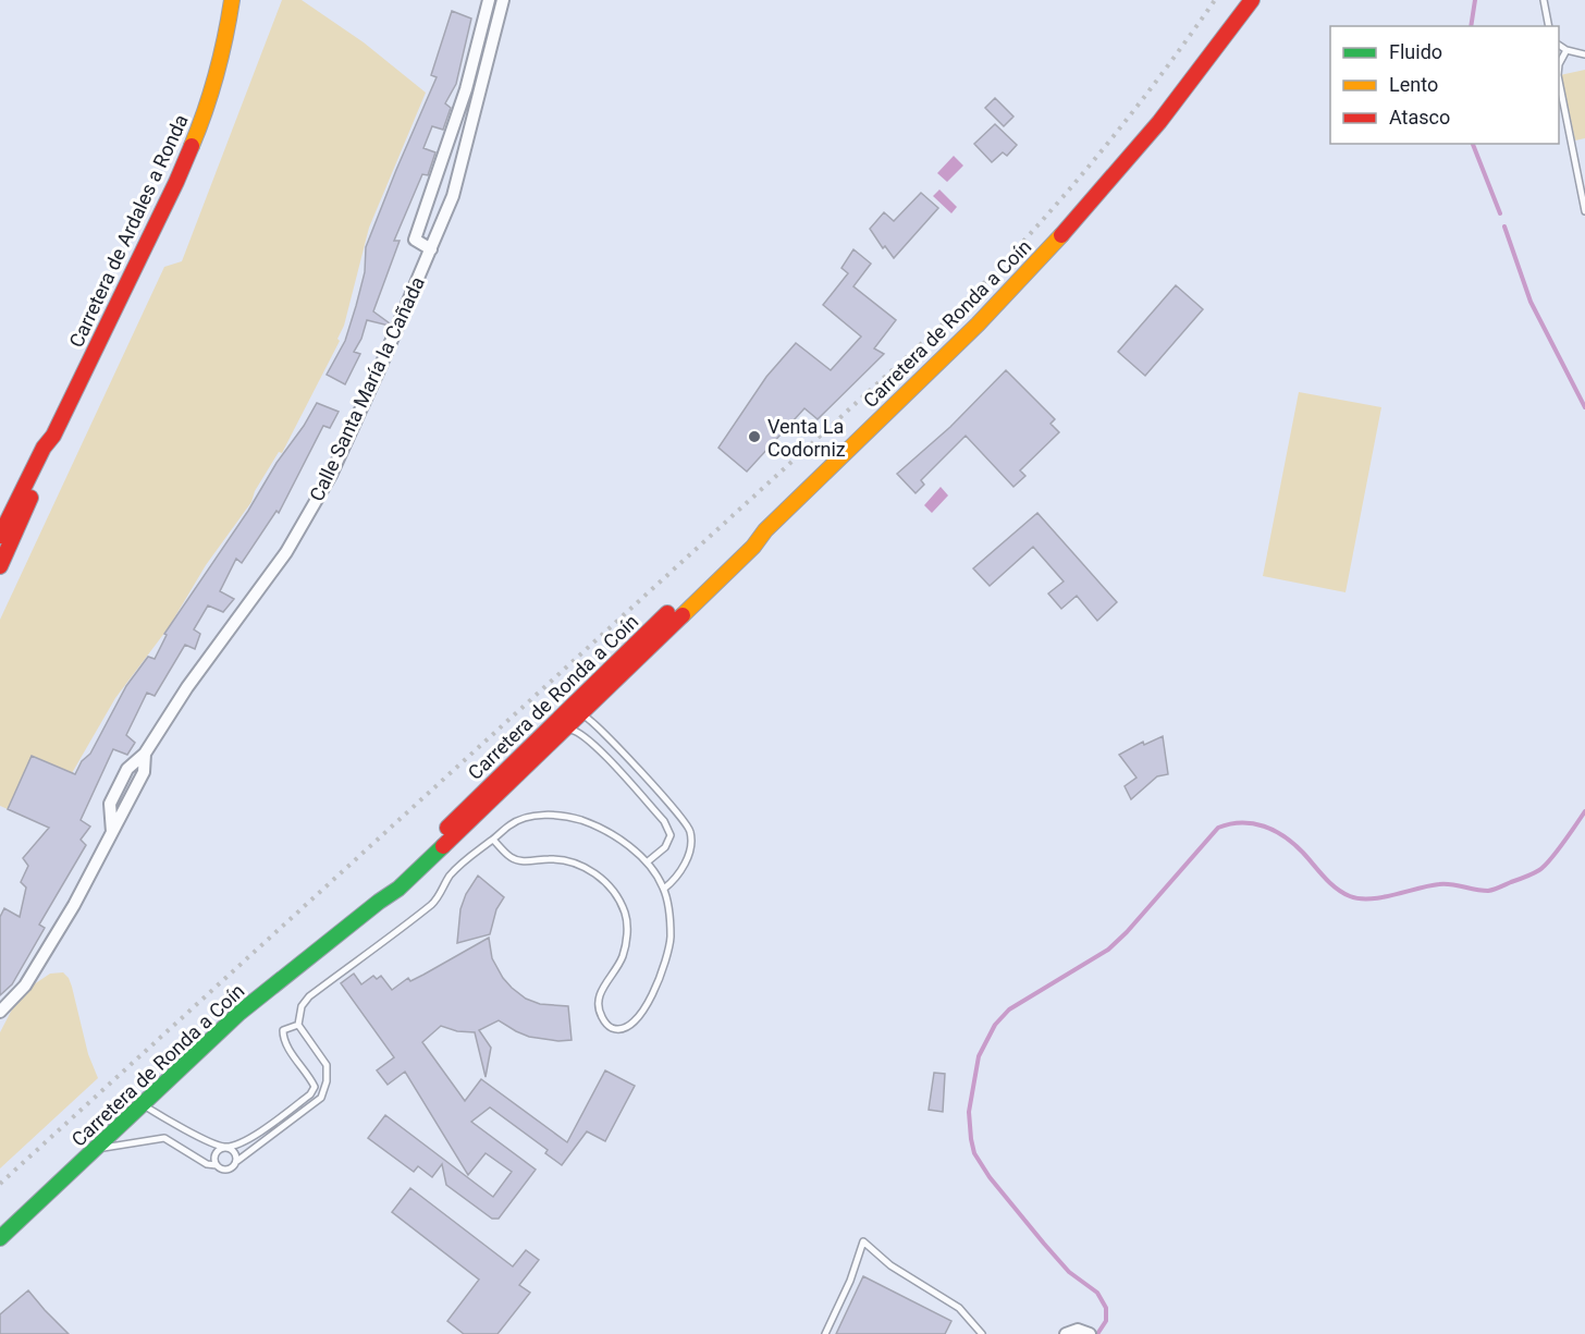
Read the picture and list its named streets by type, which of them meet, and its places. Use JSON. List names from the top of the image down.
{
  "streets": {
    "main road": ["Carretera de Ardales a Ronda", "Carretera de Ronda a Coín"],
    "street": ["Calle Santa María la Cañada"]
  },
  "places": ["Venta La Codorniz"],
  "legend": ["Fluido", "Lento", "Atasco"]
}
